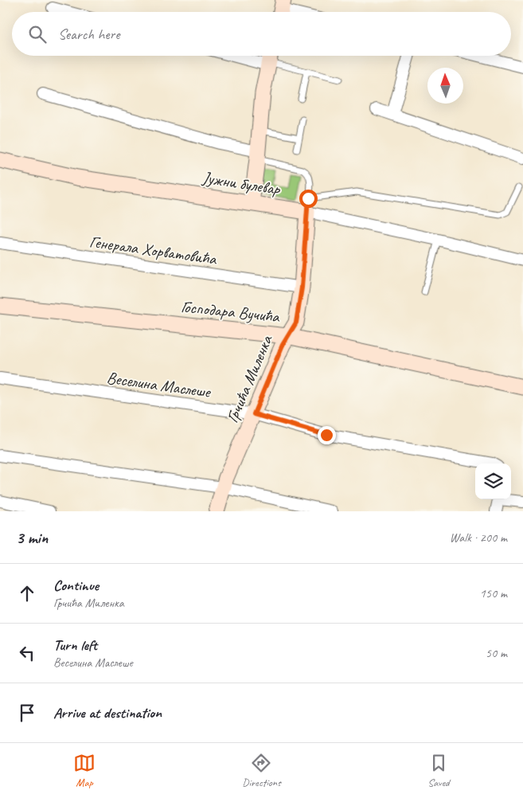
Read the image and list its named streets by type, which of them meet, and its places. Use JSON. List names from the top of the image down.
{
  "streets": {
    "main road": ["Јужни булевар", "Господара Вучића", "Грчића Миленка"],
    "street": ["Генерала Хорватовића", "Веселина Маслеше"]
  },
  "crossings": [
    ["Јужни булевар", "Грчића Миленка"],
    ["Генерала Хорватовића", "Грчића Миленка"],
    ["Господара Вучића", "Грчића Миленка"],
    ["Грчића Миленка", "Веселина Маслеше"]
  ],
  "north": "top",
  "page": {
    "search": "Search here",
    "heading": ["3 min", "Walk · 200 m"],
    "list": [
      ["Continue", "Грчића Миленка", "150 m"],
      ["Turn left", "Веселина Маслеше", "50 m"],
      "Arrive at destination"
    ],
    "nav": ["Map", "Directions", "Saved"]
  }
}
